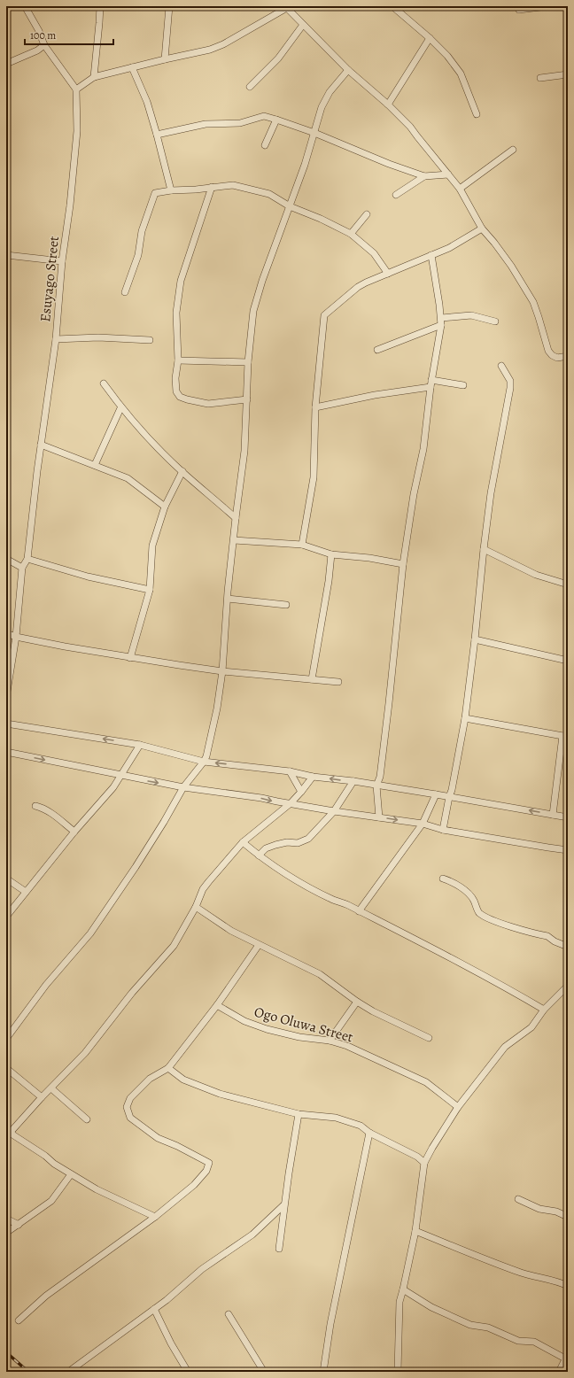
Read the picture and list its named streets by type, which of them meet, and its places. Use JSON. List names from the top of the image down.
{
  "streets": {
    "street": ["Esuyago Street", "Ogo Oluwa Street"]
  },
  "scale_bar": "100 m"
}
